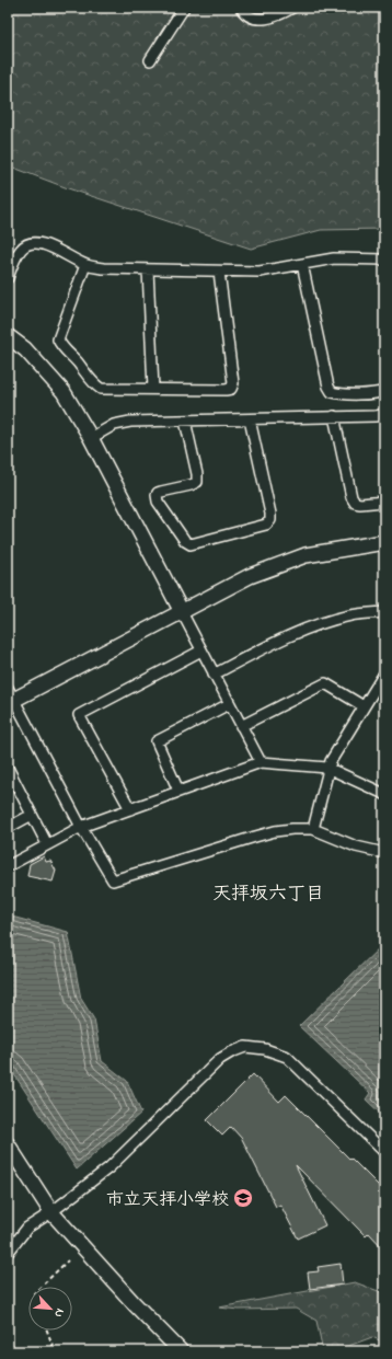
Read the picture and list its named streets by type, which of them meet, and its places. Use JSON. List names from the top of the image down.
{
  "districts": ["天拝坂六丁目"],
  "places": {
    "school or university": ["市立天拝小学校"]
  },
  "north": "bottom right"
}
